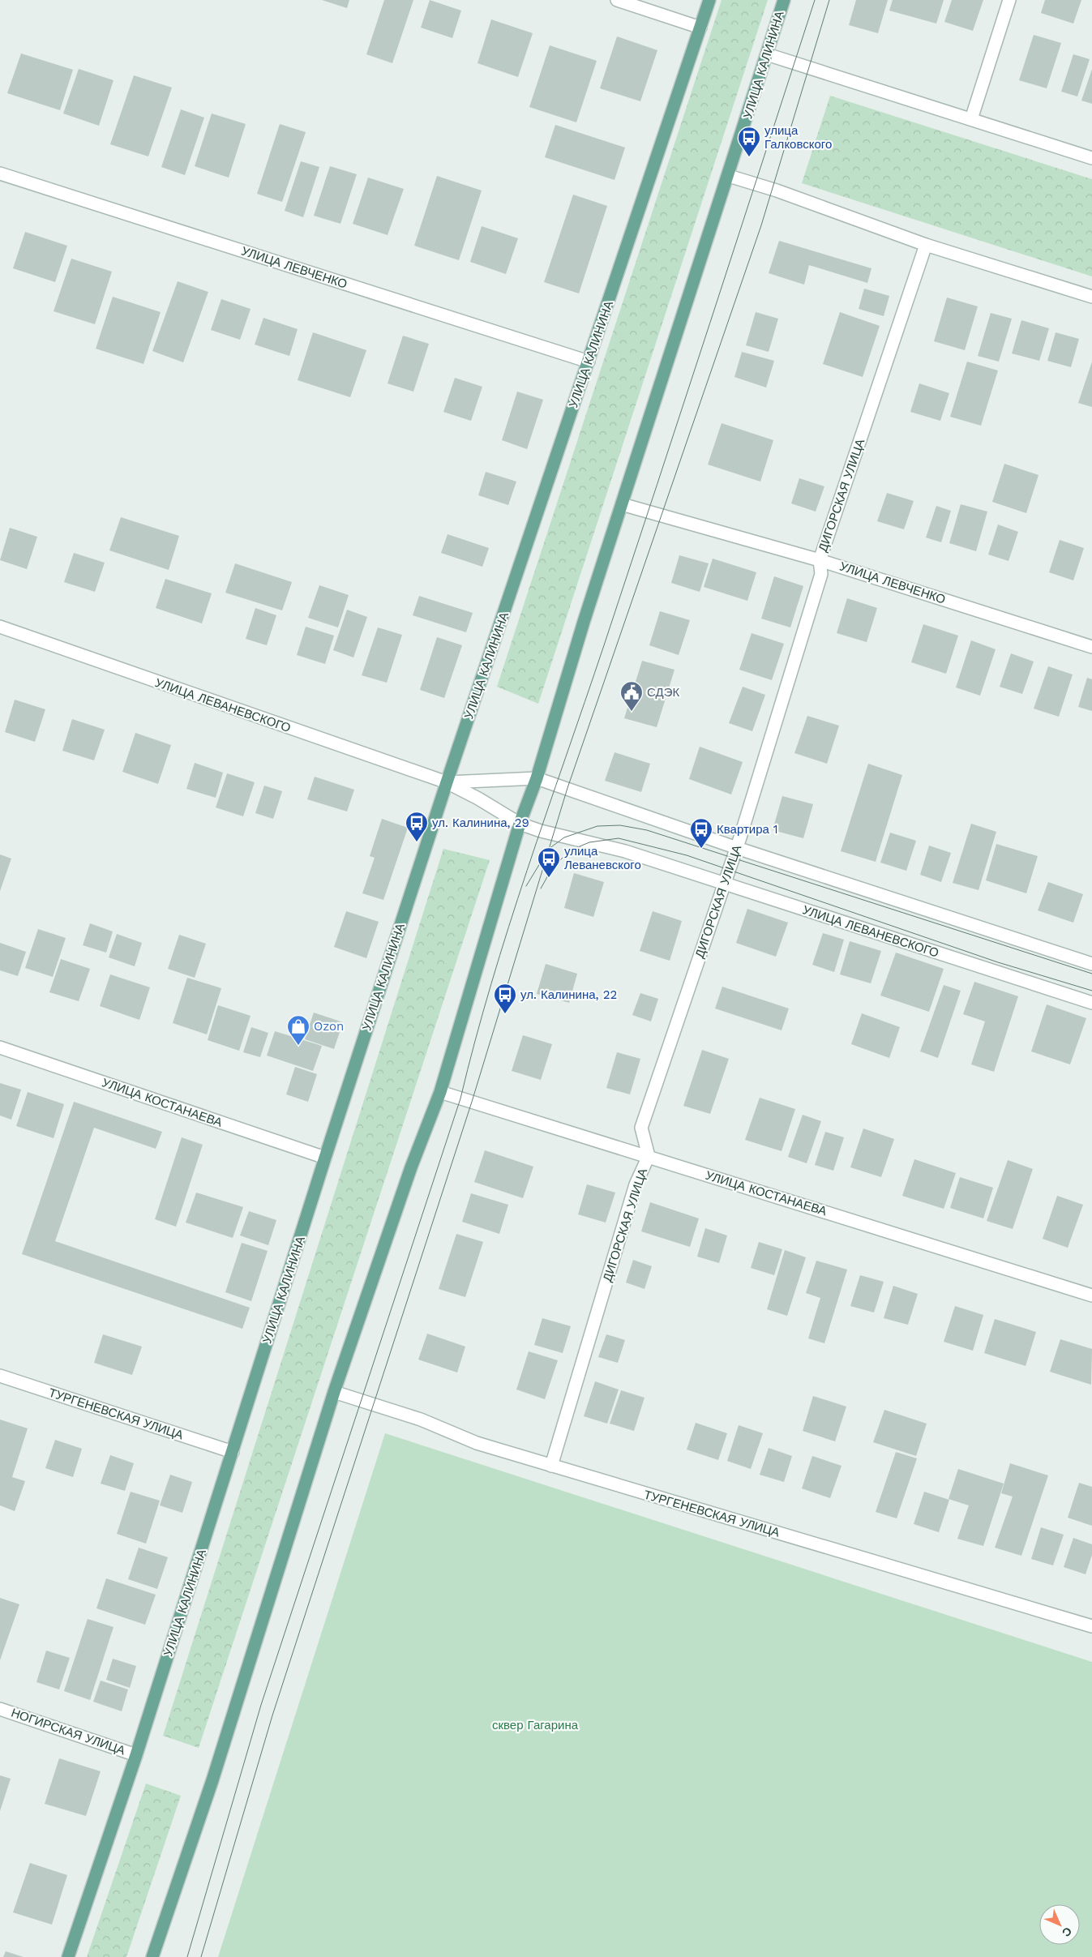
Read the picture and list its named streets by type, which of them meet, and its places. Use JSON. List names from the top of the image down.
{
  "streets": {
    "main road": ["УЛИЦА КАЛИНИНА"],
    "street": [
      "УЛИЦА ЛЕВЧЕНКО",
      "ДИГОРСКАЯ УЛИЦА",
      "УЛИЦА ЛЕВАНЕВСКОГО",
      "УЛИЦА КОСТАНАЕВА",
      "ТУРГЕНЕВСКАЯ УЛИЦА",
      "НОГИРСКАЯ УЛИЦА"
    ]
  },
  "crossings": [
    ["УЛИЦА КАЛИНИНА", "УЛИЦА ЛЕВЧЕНКО"],
    ["УЛИЦА КАЛИНИНА", "УЛИЦА ЛЕВАНЕВСКОГО"],
    ["УЛИЦА КАЛИНИНА", "УЛИЦА КОСТАНАЕВА"],
    ["УЛИЦА КАЛИНИНА", "ТУРГЕНЕВСКАЯ УЛИЦА"],
    ["УЛИЦА КАЛИНИНА", "НОГИРСКАЯ УЛИЦА"],
    ["УЛИЦА ЛЕВЧЕНКО", "ДИГОРСКАЯ УЛИЦА"],
    ["ДИГОРСКАЯ УЛИЦА", "УЛИЦА ЛЕВАНЕВСКОГО"],
    ["ДИГОРСКАЯ УЛИЦА", "УЛИЦА КОСТАНАЕВА"],
    ["ДИГОРСКАЯ УЛИЦА", "ТУРГЕНЕВСКАЯ УЛИЦА"]
  ],
  "parks": ["сквер Гагарина"],
  "places": {
    "bus stop": [
      "улица Галковского",
      "ул. Калинина, 29",
      "Квартира 1",
      "улица Леваневского",
      "ул. Калинина, 22"
    ],
    "public building": ["СДЭК"],
    "shop": ["Ozon"]
  },
  "north": "bottom right"
}
